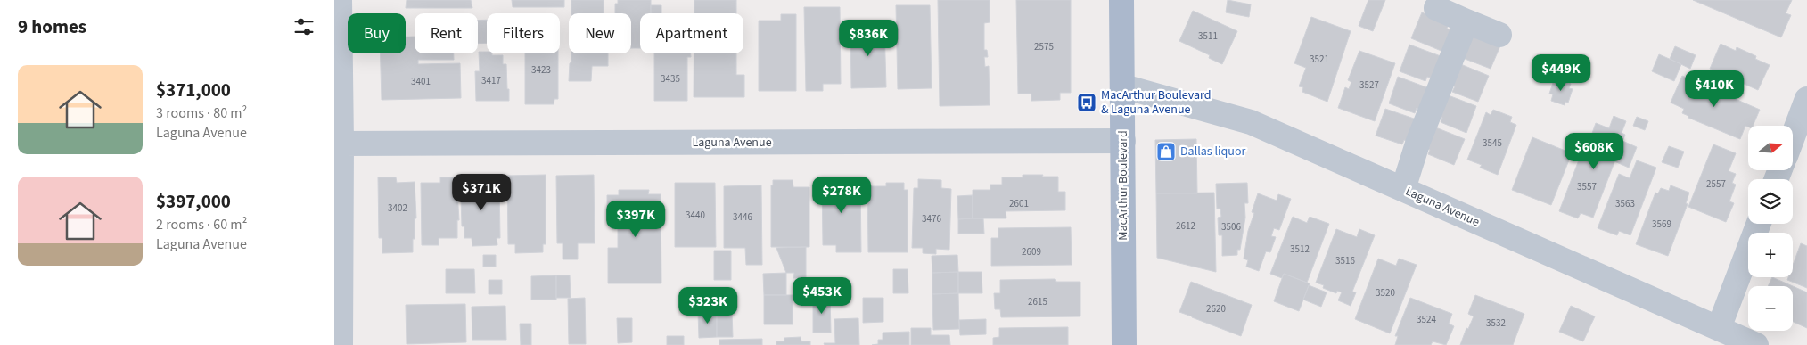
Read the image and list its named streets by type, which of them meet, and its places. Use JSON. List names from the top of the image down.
{
  "streets": {
    "main road": ["MacArthur Boulevard"],
    "street": ["Laguna Avenue"]
  },
  "crossings": [
    ["Laguna Avenue", "MacArthur Boulevard"]
  ],
  "places": {
    "bus stop": ["MacArthur Boulevard & Laguna Avenue"],
    "shop": ["Dallas liquor"]
  },
  "house_numbers": [
    "3511",
    "2575",
    "3521",
    "3423",
    "3435",
    "3417",
    "3401",
    "3527",
    "3545",
    "2557",
    "3557",
    "2601",
    "3563",
    "3402",
    "3440",
    "3446",
    "3476",
    "3569",
    "2612",
    "3506",
    "3512",
    "2609",
    "3516",
    "3520",
    "2615",
    "2620",
    "3524",
    "3532"
  ],
  "north": "right",
  "page": {
    "heading": "9 homes",
    "chip": [
      "Buy",
      "Rent",
      "Filters",
      "New",
      "Apartment"
    ],
    "price": [
      "$836K",
      "$449K",
      "$410K",
      "$608K",
      "$371K",
      "$278K",
      "$397K",
      "$453K",
      "$323K"
    ],
    "list": [
      {
        "name": "$371,000",
        "note": "3 rooms · 80 m² · Laguna Avenue"
      },
      {
        "name": "$397,000",
        "note": "2 rooms · 60 m² · Laguna Avenue"
      }
    ],
    "map_buttons": ["+", "−"]
  }
}
